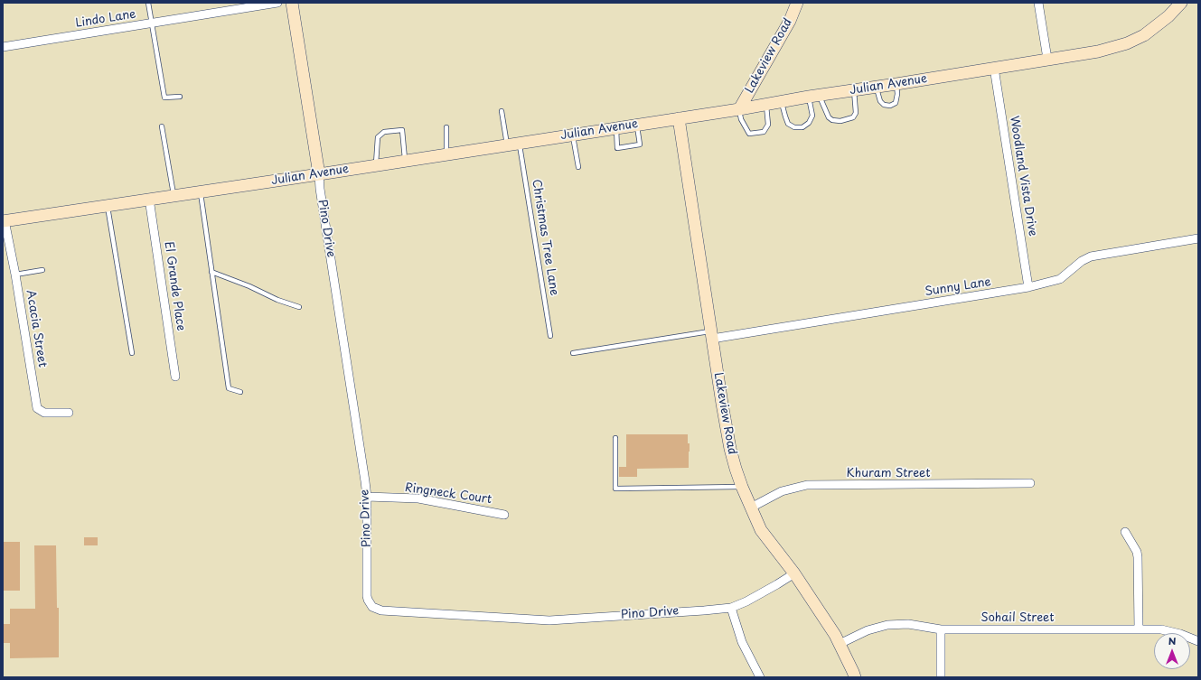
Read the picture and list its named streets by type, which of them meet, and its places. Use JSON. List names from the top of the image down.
{
  "streets": {
    "main road": ["Lakeview Road", "Julian Avenue", "Pino Drive"],
    "street": [
      "Lindo Lane",
      "Woodland Vista Drive",
      "El Grande Place",
      "Sunny Lane",
      "Acacia Street",
      "Khuram Street",
      "Ringneck Court",
      "Sohail Street"
    ],
    "lane": ["Christmas Tree Lane"]
  },
  "crossings": [
    ["Lakeview Road", "Julian Avenue"],
    ["Lakeview Road", "Pino Drive"],
    ["Lakeview Road", "Sunny Lane"],
    ["Lakeview Road", "Khuram Street"],
    ["Lakeview Road", "Sohail Street"],
    ["Julian Avenue", "Woodland Vista Drive"],
    ["Julian Avenue", "Pino Drive"],
    ["Julian Avenue", "Christmas Tree Lane"],
    ["Julian Avenue", "El Grande Place"],
    ["Julian Avenue", "Acacia Street"],
    ["Woodland Vista Drive", "Sunny Lane"],
    ["Pino Drive", "Ringneck Court"]
  ],
  "north": "top"
}
